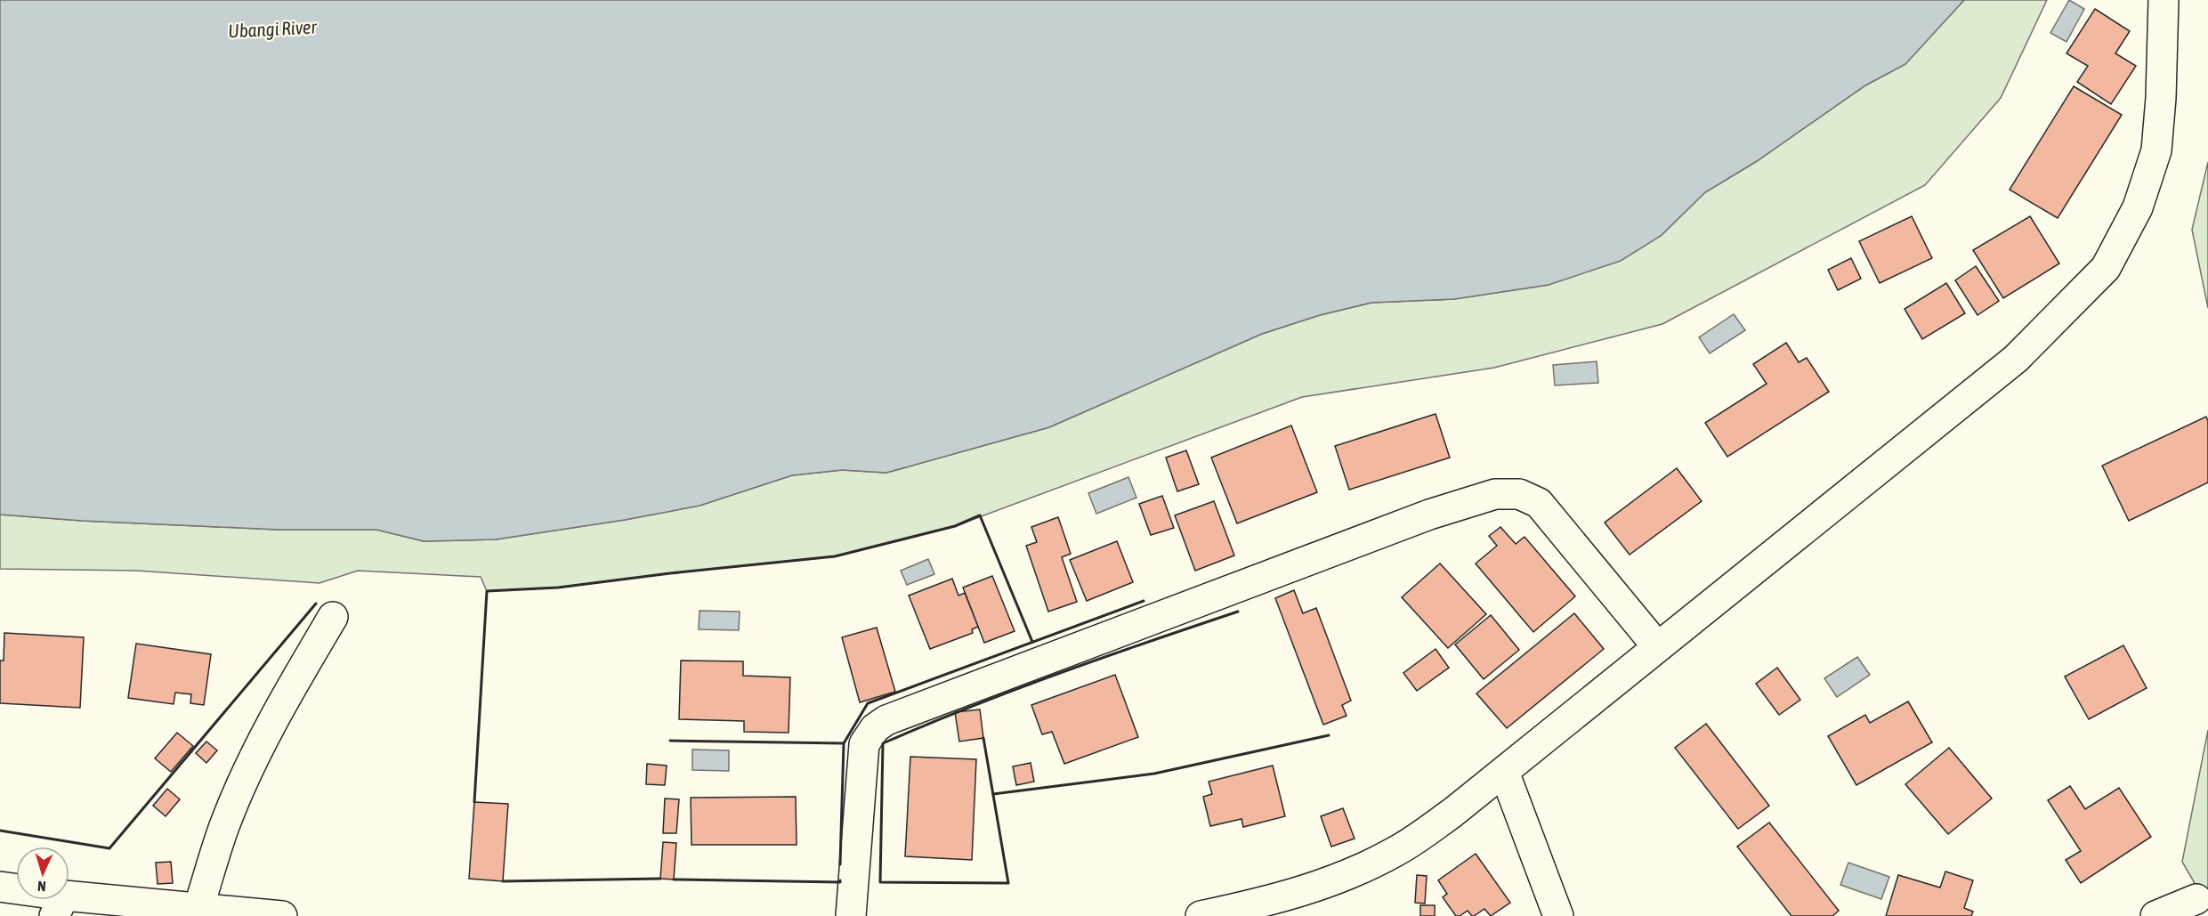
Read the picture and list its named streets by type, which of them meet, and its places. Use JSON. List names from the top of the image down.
{
  "water": ["Ubangi River"],
  "north": "bottom"
}
